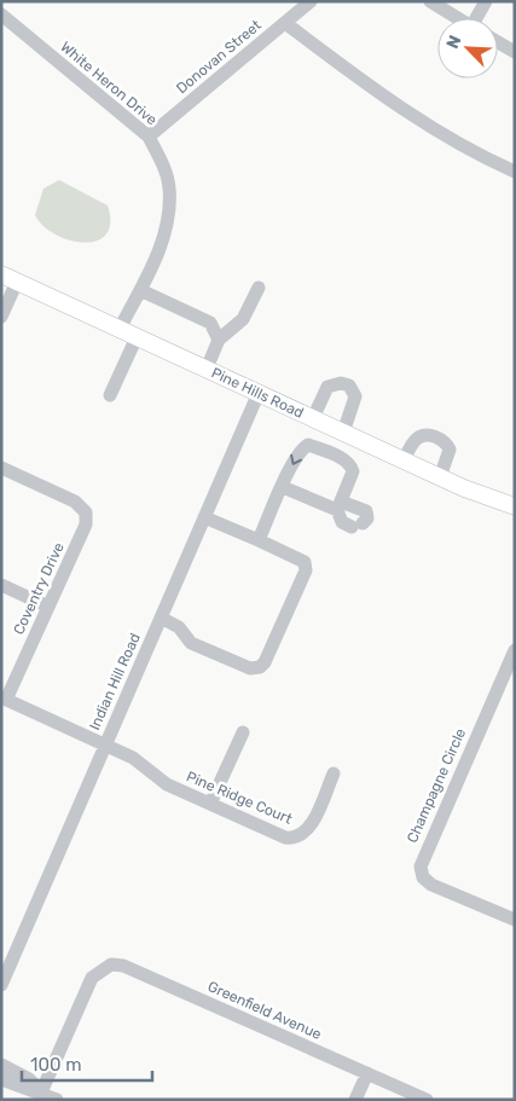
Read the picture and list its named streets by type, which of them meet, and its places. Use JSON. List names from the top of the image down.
{
  "streets": {
    "main road": ["Pine Hills Road"],
    "street": [
      "Donovan Street",
      "White Heron Drive",
      "Coventry Drive",
      "Indian Hill Road",
      "Champagne Circle",
      "Pine Ridge Court",
      "Greenfield Avenue"
    ]
  },
  "crossings": [
    ["Donovan Street", "White Heron Drive"],
    ["White Heron Drive", "Pine Hills Road"],
    ["Pine Hills Road", "Indian Hill Road"],
    ["Coventry Drive", "Pine Ridge Court"],
    ["Indian Hill Road", "Pine Ridge Court"]
  ],
  "scale_bar": "100 m",
  "north": "top left"
}
